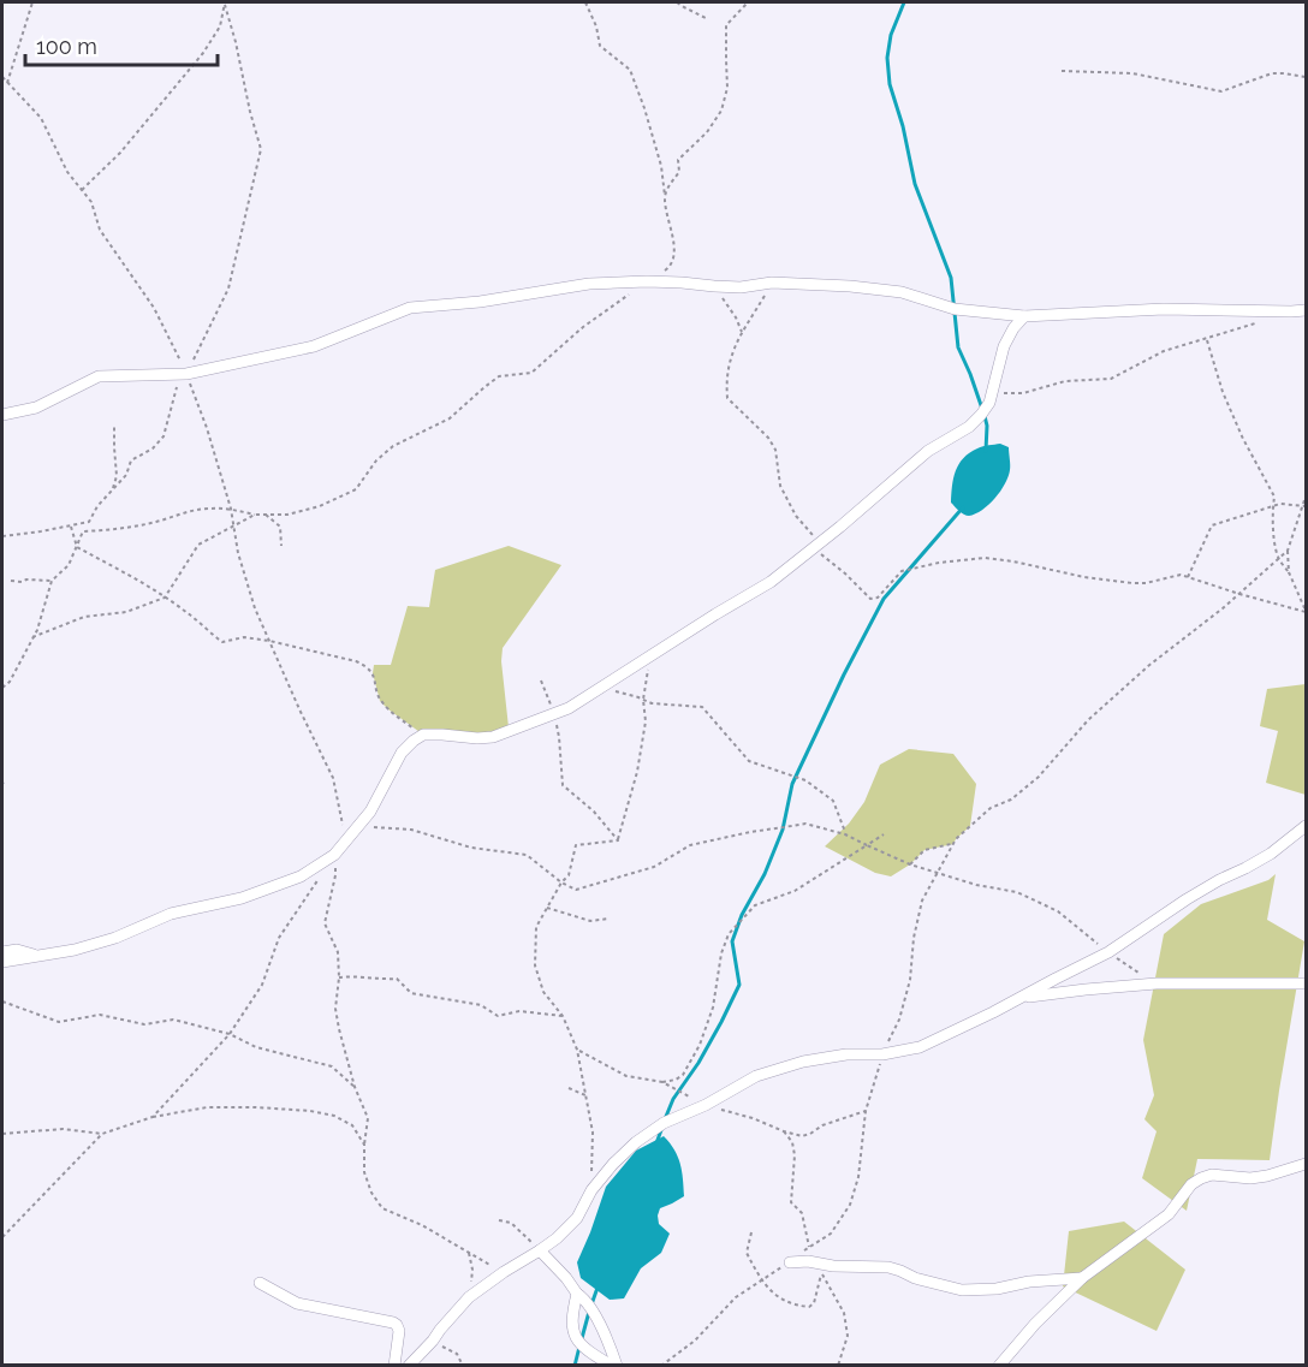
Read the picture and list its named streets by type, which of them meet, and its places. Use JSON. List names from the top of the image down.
{
  "scale_bar": "100 m"
}
